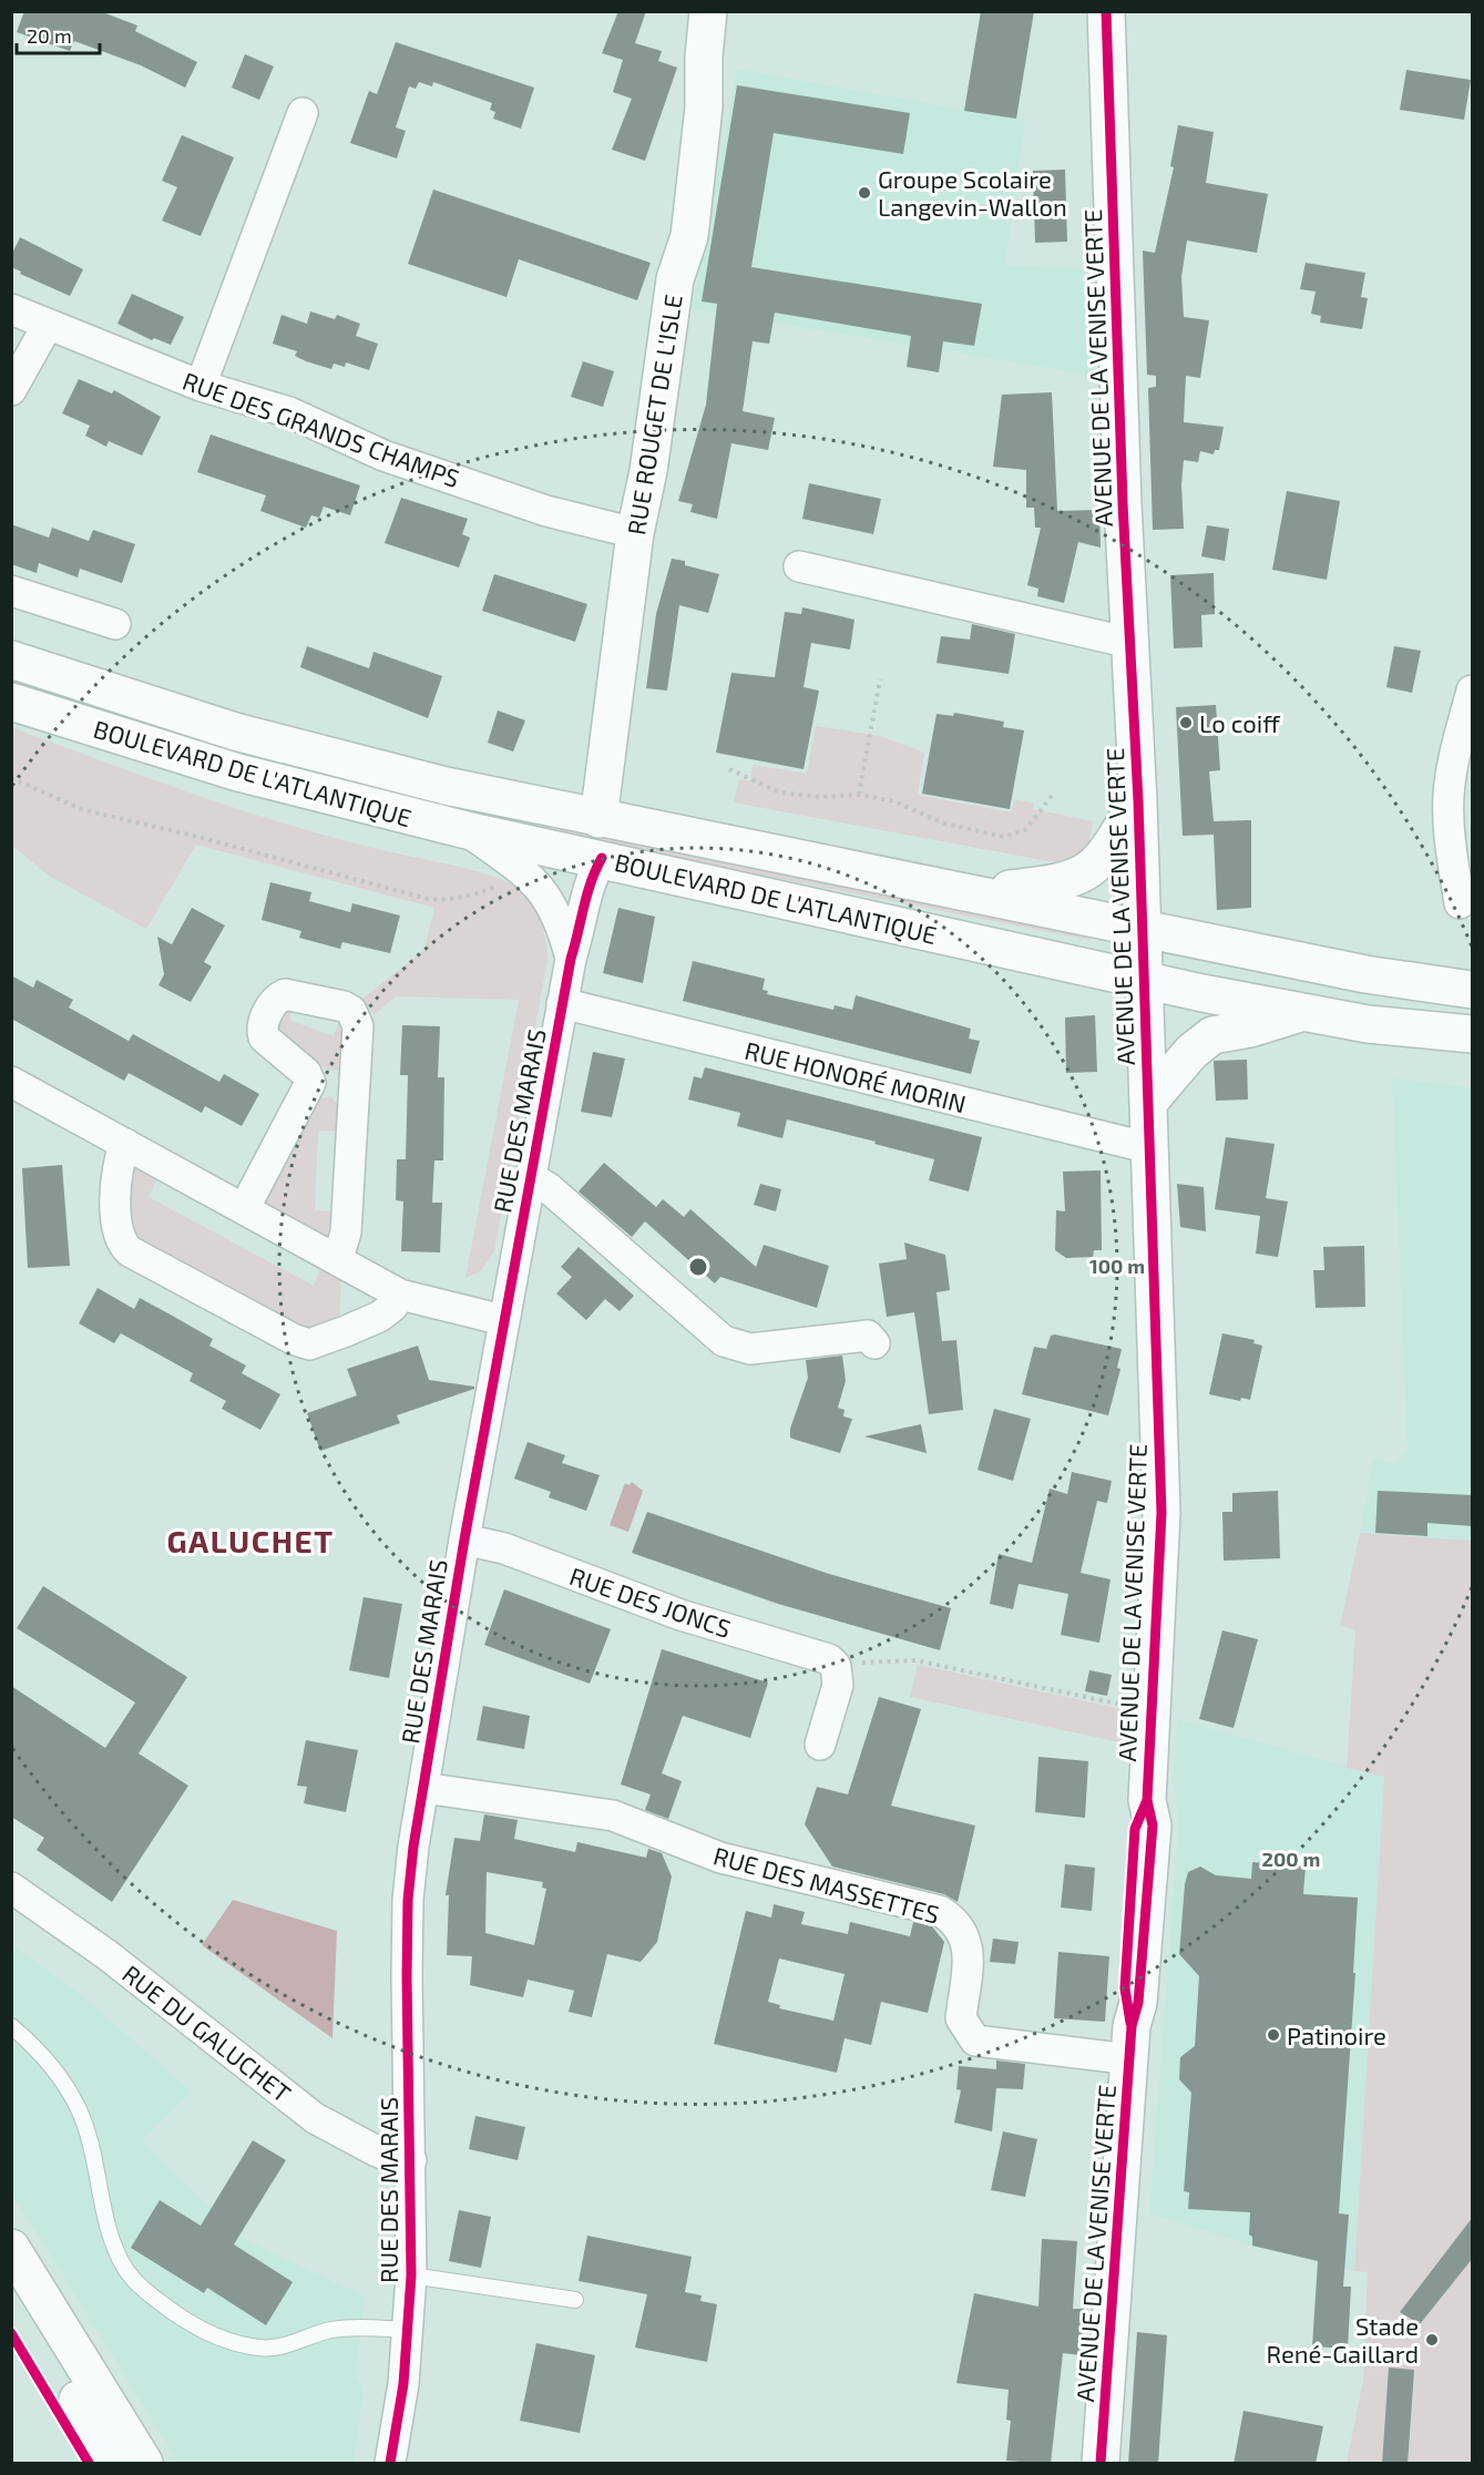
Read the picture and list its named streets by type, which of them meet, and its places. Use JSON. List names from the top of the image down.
{
  "streets": {
    "main road": ["AVENUE DE LA VENISE VERTE", "RUE ROUGET DE L'ISLE", "BOULEVARD DE L'ATLANTIQUE"],
    "street": [
      "RUE DES GRANDS CHAMPS",
      "RUE HONORÉ MORIN",
      "RUE DES MARAIS",
      "RUE DES JONCS",
      "RUE DES MASSETTES",
      "RUE DU GALUCHET"
    ]
  },
  "crossings": [
    ["AVENUE DE LA VENISE VERTE", "BOULEVARD DE L'ATLANTIQUE"],
    ["AVENUE DE LA VENISE VERTE", "RUE HONORÉ MORIN"],
    ["AVENUE DE LA VENISE VERTE", "RUE DES MASSETTES"],
    ["RUE ROUGET DE L'ISLE", "RUE DES GRANDS CHAMPS"],
    ["RUE ROUGET DE L'ISLE", "BOULEVARD DE L'ATLANTIQUE"],
    ["BOULEVARD DE L'ATLANTIQUE", "RUE DES MARAIS"],
    ["RUE HONORÉ MORIN", "RUE DES MARAIS"],
    ["RUE DES MARAIS", "RUE DES JONCS"],
    ["RUE DES MARAIS", "RUE DES MASSETTES"],
    ["RUE DES MARAIS", "RUE DU GALUCHET"]
  ],
  "districts": ["GALUCHET"],
  "places": [
    "Groupe Scolaire Langevin-Wallon",
    "Lo coiff",
    "Patinoire",
    "Stade René-Gaillard"
  ],
  "scale_bar": "20 m",
  "rings": ["100 m", "200 m"]
}
